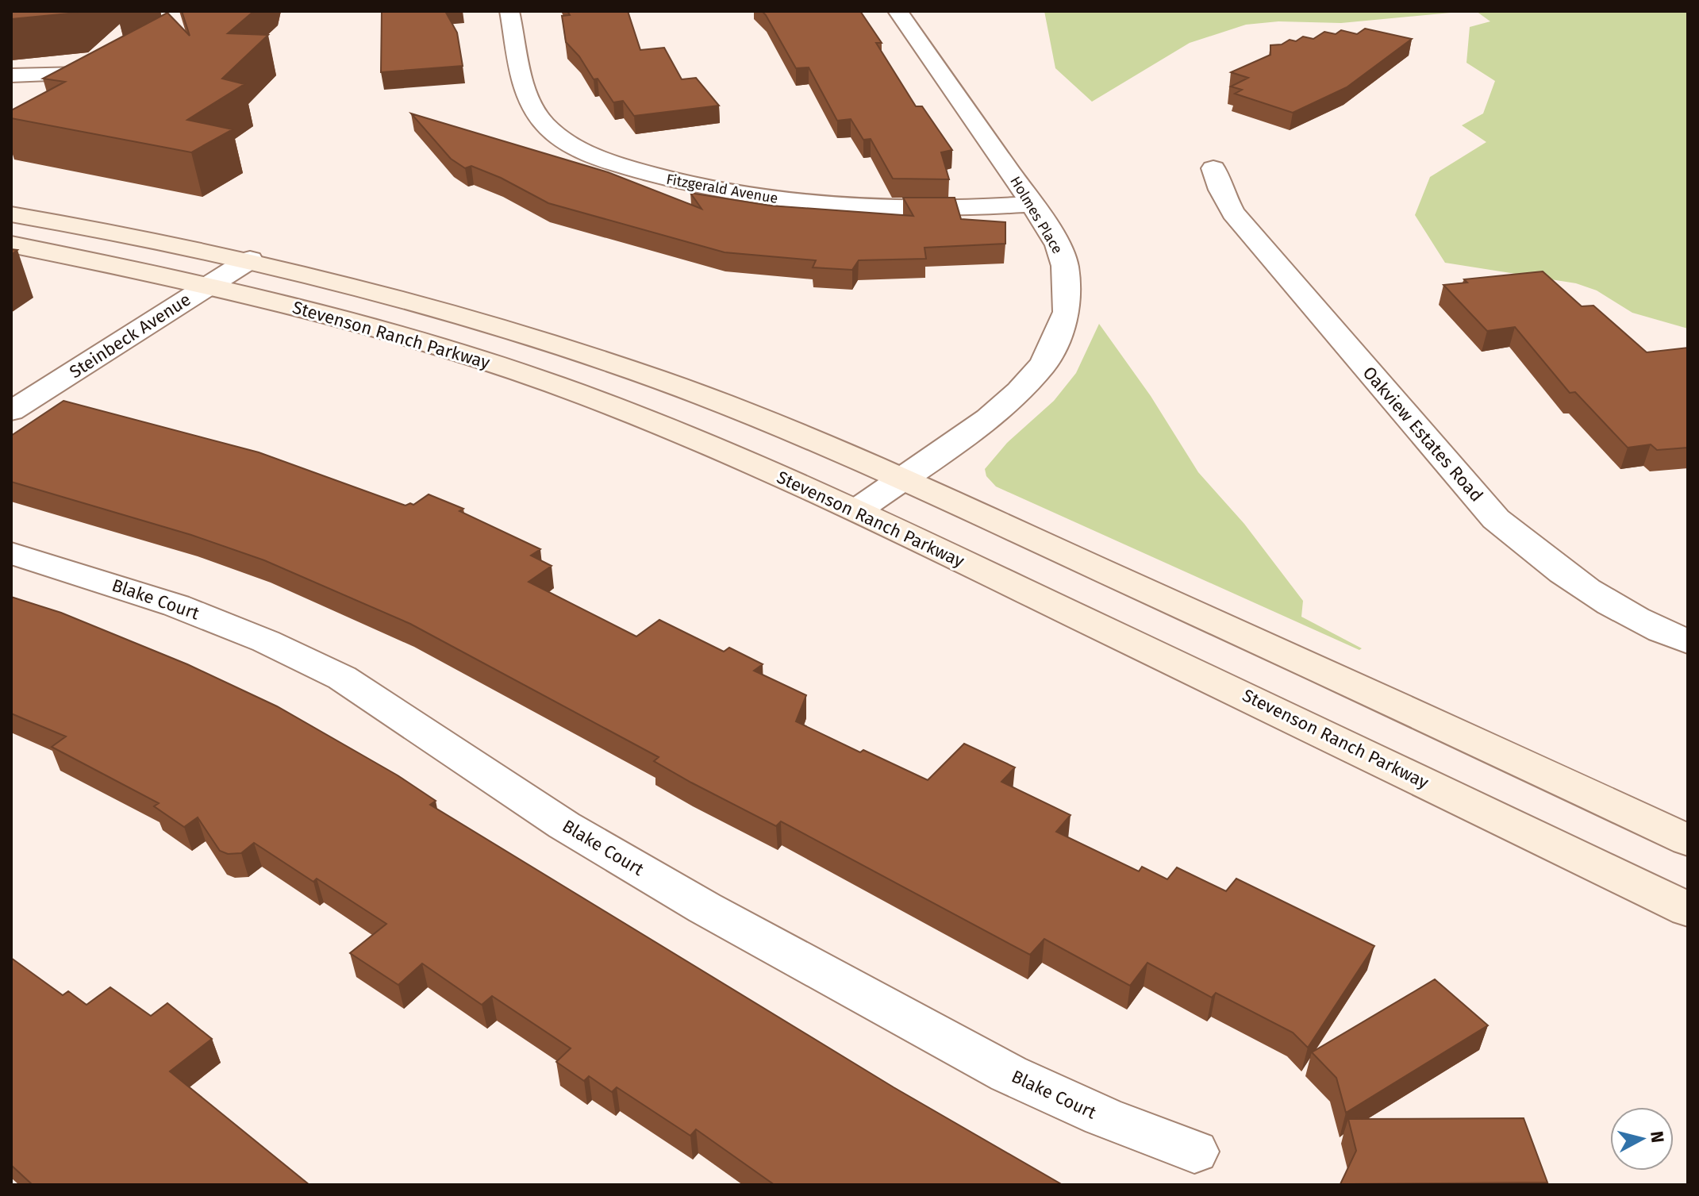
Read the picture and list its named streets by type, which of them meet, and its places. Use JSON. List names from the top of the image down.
{
  "streets": {
    "main road": ["Stevenson Ranch Parkway"],
    "street": [
      "Fitzgerald Avenue",
      "Holmes Place",
      "Steinbeck Avenue",
      "Oakview Estates Road",
      "Blake Court"
    ]
  },
  "crossings": [
    ["Fitzgerald Avenue", "Holmes Place"],
    ["Holmes Place", "Stevenson Ranch Parkway"],
    ["Stevenson Ranch Parkway", "Steinbeck Avenue"]
  ],
  "north": "right"
}
